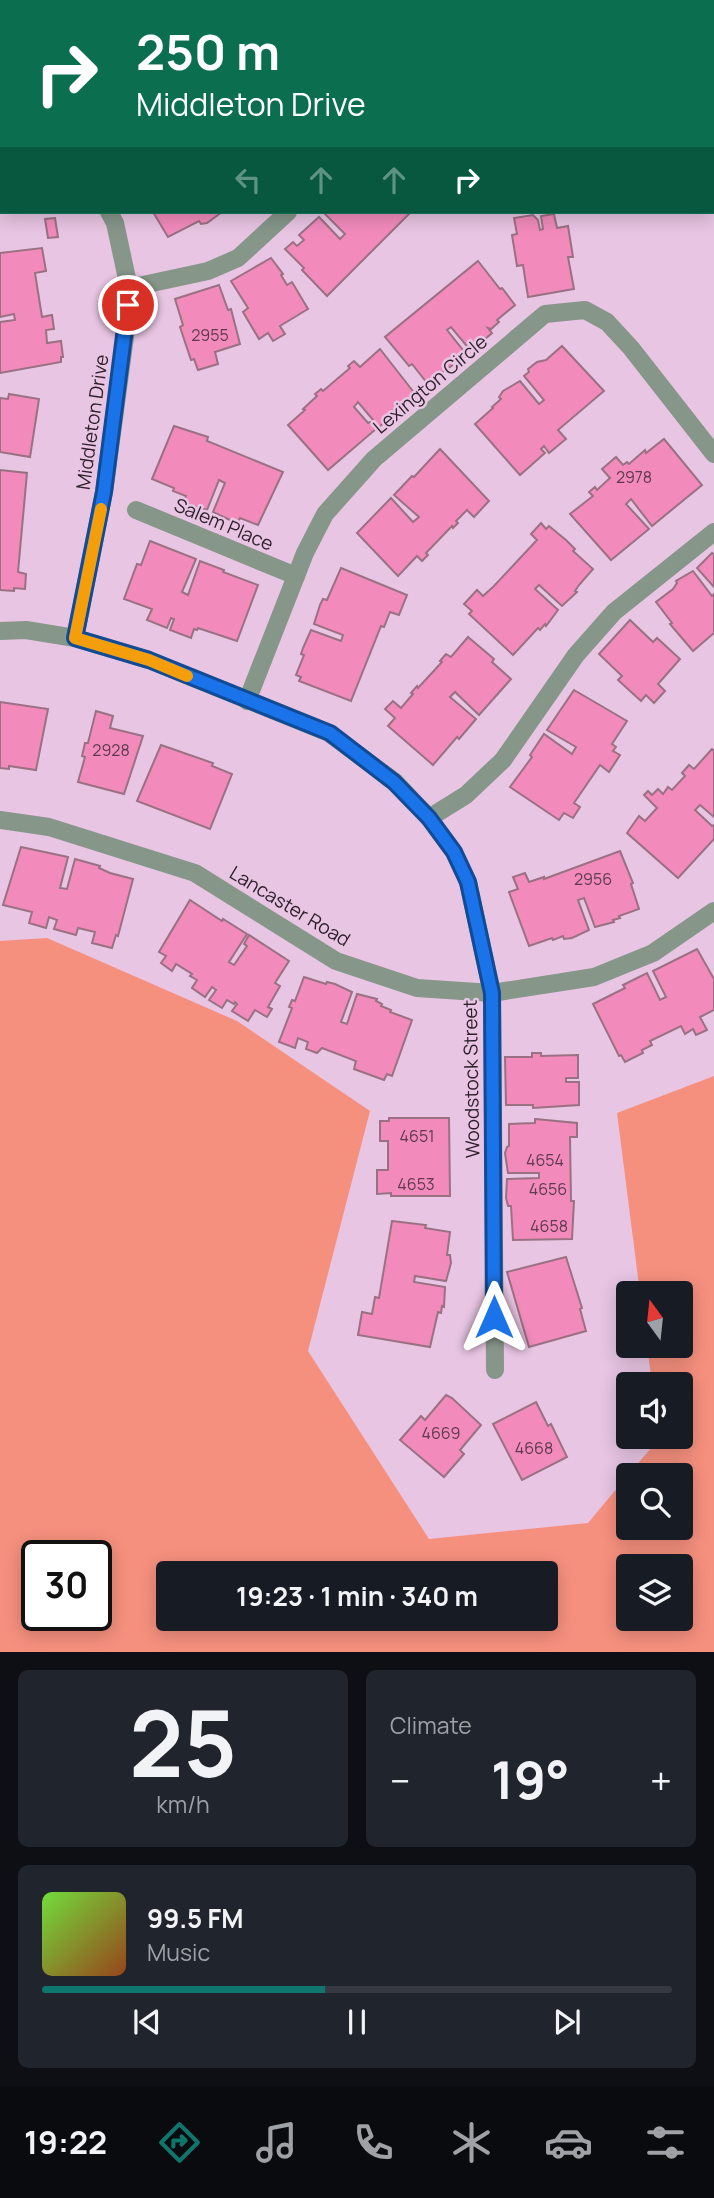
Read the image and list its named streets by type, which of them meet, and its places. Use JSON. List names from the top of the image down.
{
  "streets": {
    "street": [
      "Lexington Circle",
      "Middleton Drive",
      "Salem Place",
      "Lancaster Road",
      "Woodstock Street"
    ]
  },
  "crossings": [
    ["Lexington Circle", "Salem Place"],
    ["Lexington Circle", "Woodstock Street"],
    ["Middleton Drive", "Woodstock Street"],
    ["Lancaster Road", "Woodstock Street"]
  ],
  "house_numbers": [
    "2955",
    "2978",
    "2928",
    "2956",
    "4651",
    "4654",
    "4653",
    "4656",
    "4658",
    "4669",
    "4668"
  ],
  "north": "top",
  "page": {
    "turn": ["250 m", "Middleton Drive"],
    "limit": "30",
    "trip": "19:23 · 1 min · 340 m",
    "tile": [
      ["25", "km/h"],
      "Climate"
    ],
    "heat": ["−", "19°", "+"],
    "song": ["99.5 FM", "Music"],
    "tabs": "19:22"
  }
}
